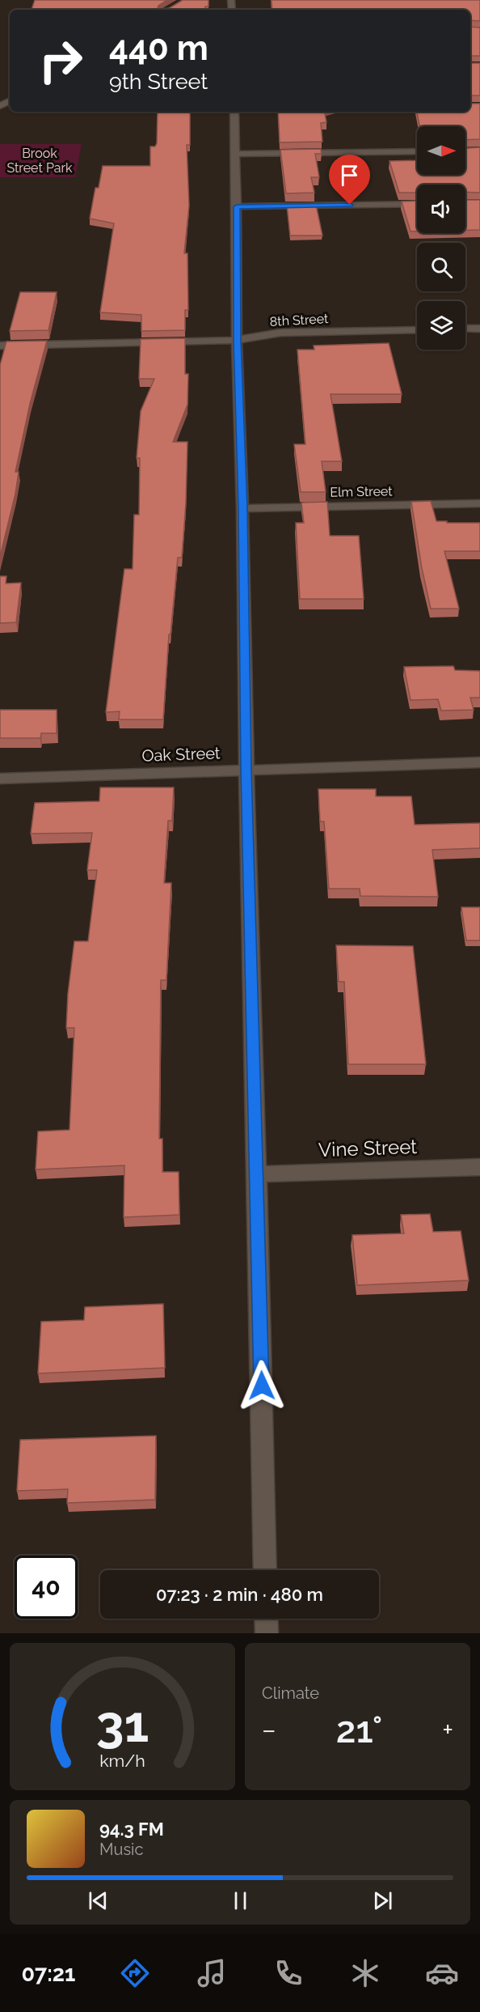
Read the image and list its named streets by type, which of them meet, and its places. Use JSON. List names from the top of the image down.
{
  "streets": {
    "street": [
      "8th Street",
      "Elm Street",
      "Oak Street",
      "Vine Street"
    ]
  },
  "parks": ["Brook Street Park"],
  "north": "right",
  "page": {
    "turn": ["440 m", "9th Street"],
    "limit": "40",
    "trip": "07:23 · 2 min · 480 m",
    "tile": "Climate",
    "heat": ["−", "21°", "+"],
    "song": ["94.3 FM", "Music"],
    "tabs": "07:21",
    "gauge": ["31", "km/h"]
  }
}
